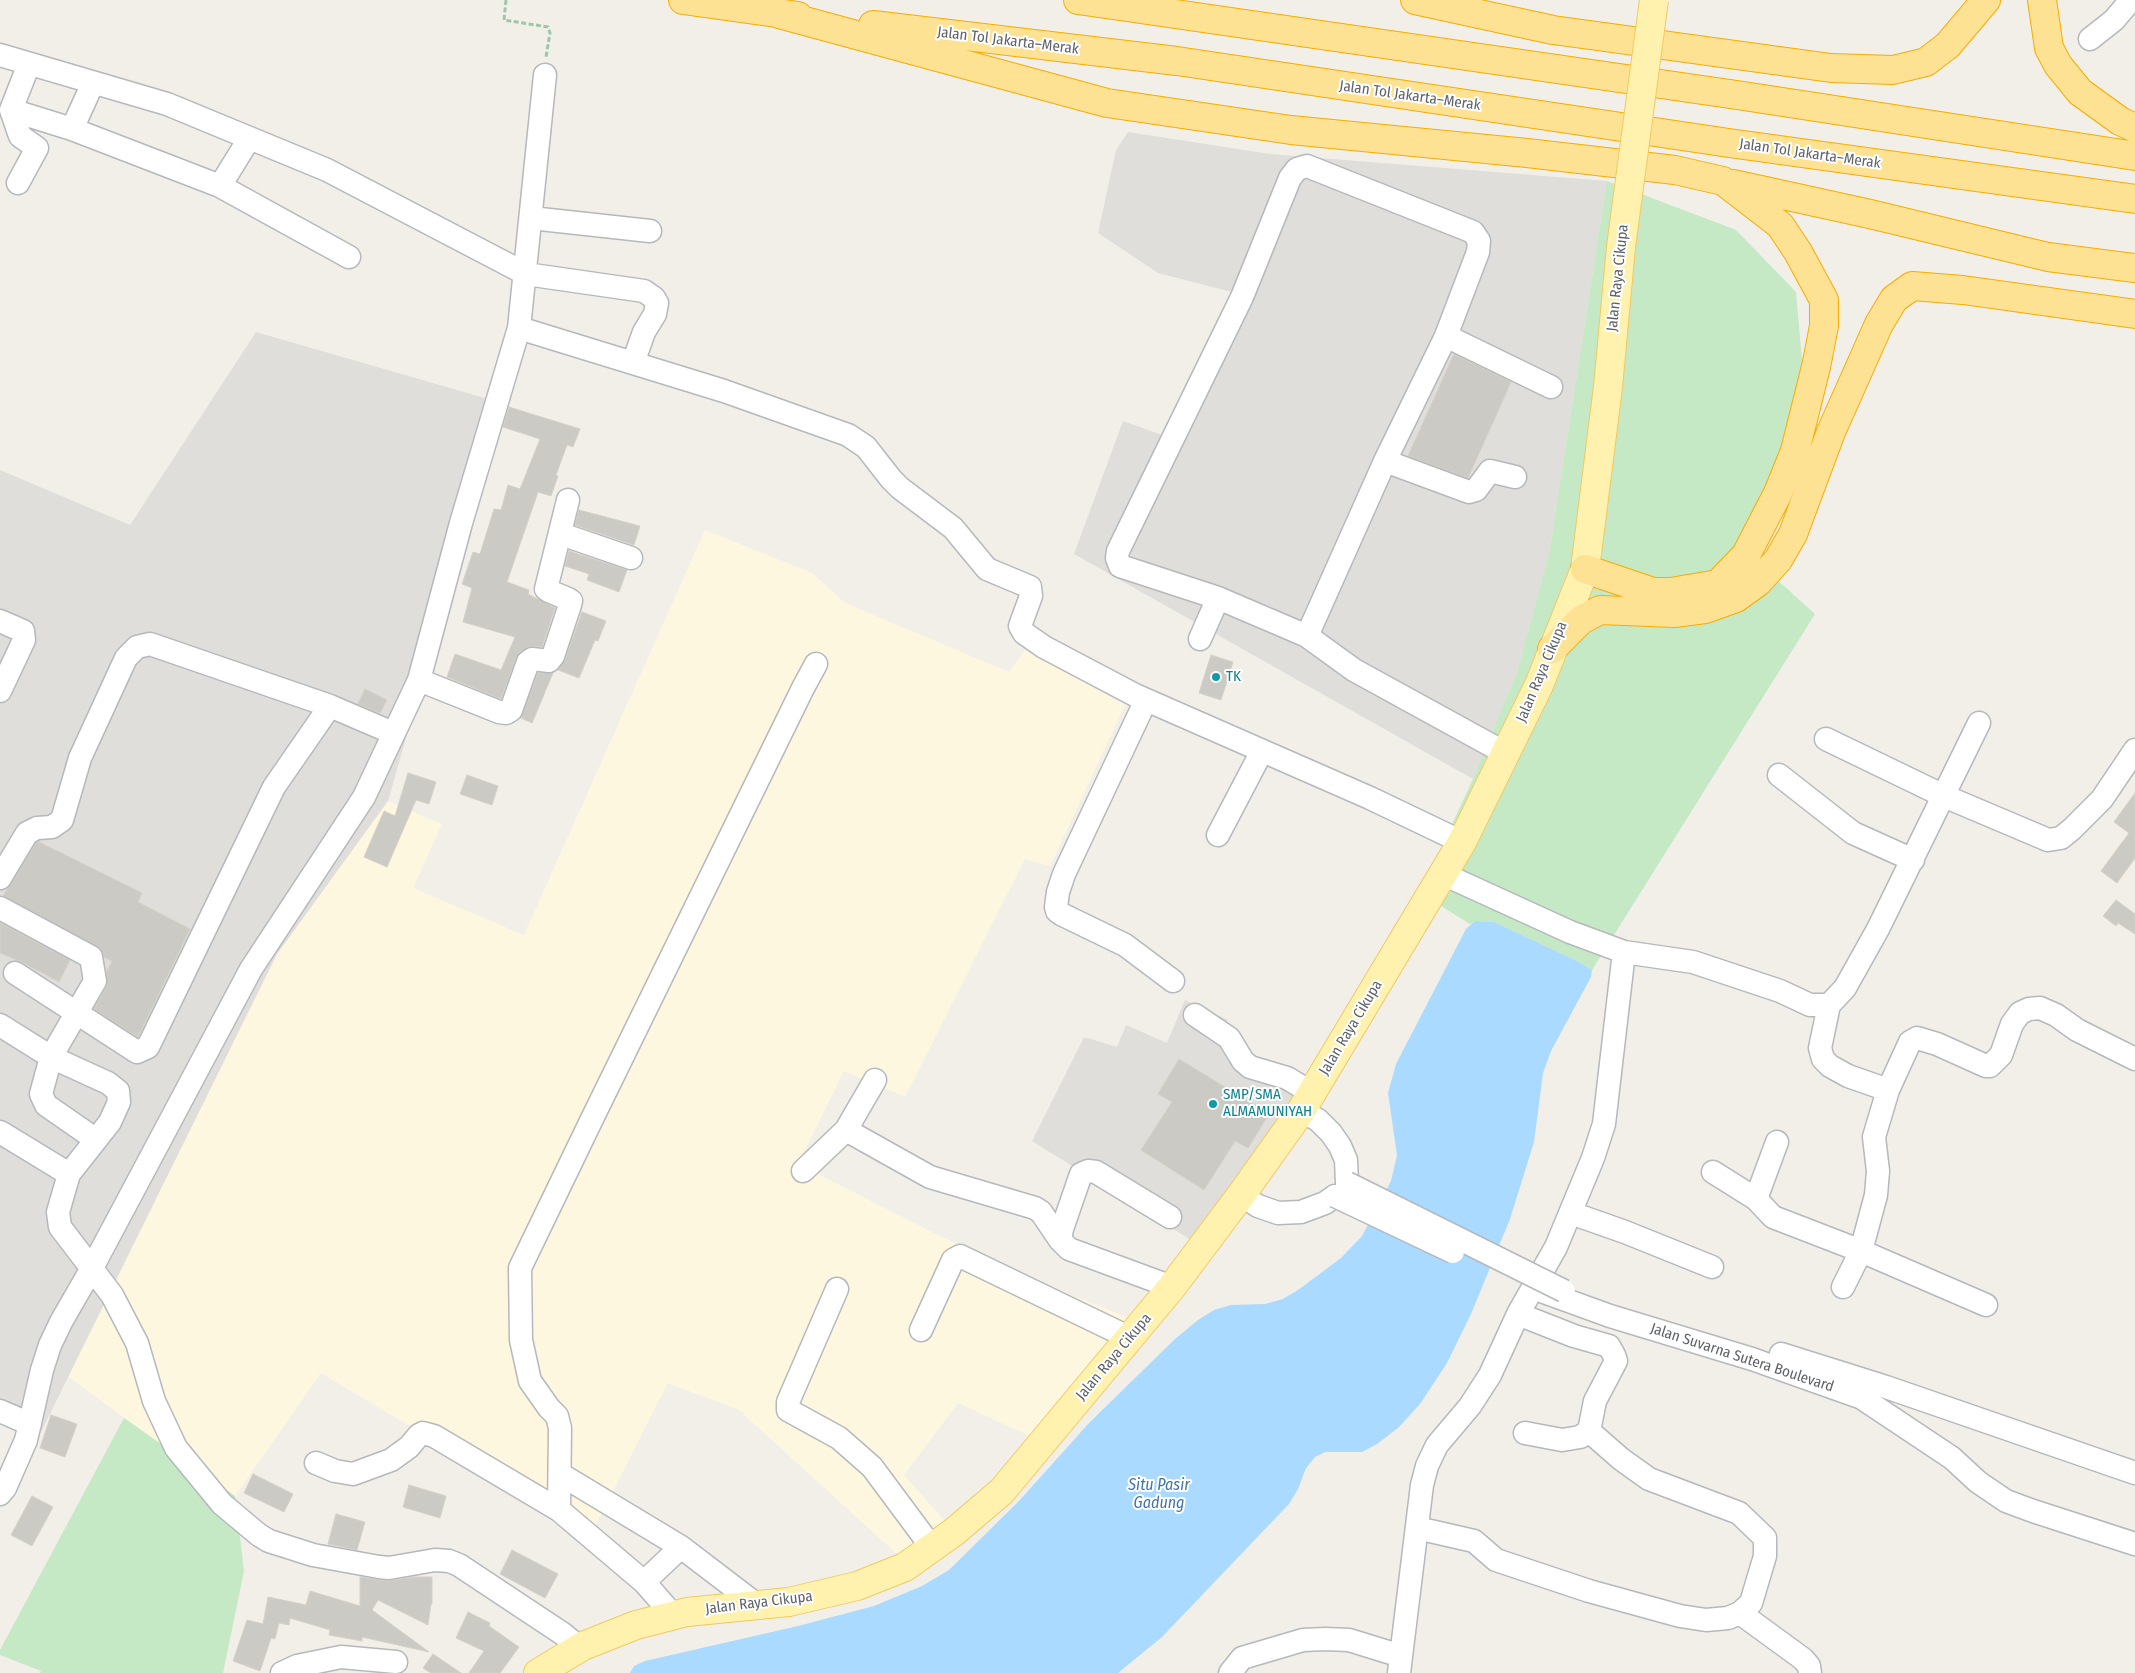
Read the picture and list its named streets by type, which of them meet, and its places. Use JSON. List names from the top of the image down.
{
  "streets": {
    "highway": ["Jalan Tol Jakarta–Merak"],
    "main road": ["Jalan Raya Cikupa"],
    "street": ["Jalan Suvarna Sutera Boulevard"]
  },
  "water": ["Situ Pasir Gadung"],
  "places": ["TK", "SMP/SMA ALMAMUNIYAH"]
}
